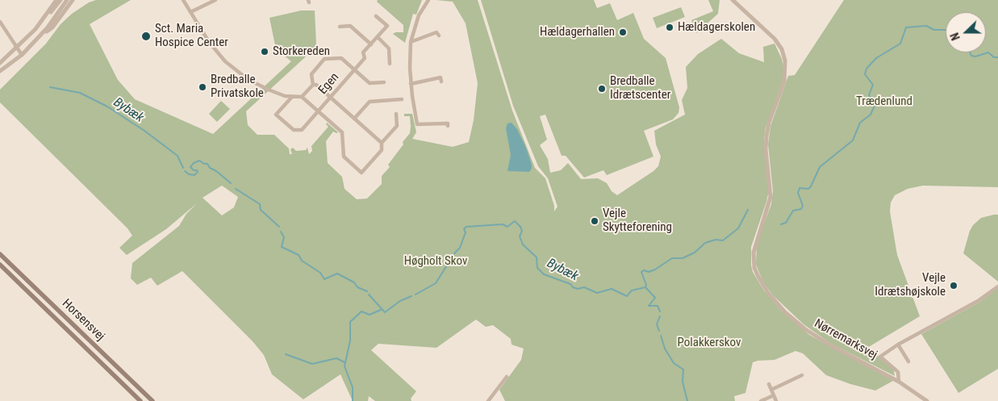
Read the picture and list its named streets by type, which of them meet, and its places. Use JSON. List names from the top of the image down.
{
  "streets": {
    "main road": ["Horsensvej"],
    "street": ["Egen", "Nørremarksvej"]
  },
  "water": ["Bybæk"],
  "parks": ["Trædenlund", "Høgholt Skov", "Polakkerskov"],
  "places": [
    "Hældagerskolen",
    "Hældagerhallen",
    "Sct. Maria Hospice Center",
    "Storkereden",
    "Bredballe Privatskole",
    "Bredballe Idrætscenter",
    "Vejle Skytteforening",
    "Vejle Idrætshøjskole"
  ],
  "north": "left"
}
